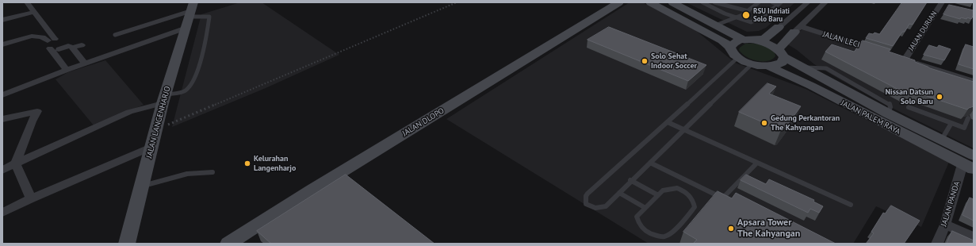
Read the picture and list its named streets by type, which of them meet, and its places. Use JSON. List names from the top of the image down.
{
  "streets": {
    "street": [
      "JALAN DURIAN",
      "JALAN LECI",
      "JALAN PALEM RAYA",
      "JALAN LANGENHARJO",
      "JALAN DLOPO",
      "JALAN PANDA"
    ]
  },
  "crossings": [
    ["JALAN PALEM RAYA", "JALAN PANDA"]
  ],
  "places": [
    "RSU Indriati Solo Baru",
    "Solo Sehat Indoor Soccer",
    "Nissan Datsun Solo Baru",
    "Gedung Perkantoran The Kahyangan",
    "Kelurahan Langenharjo",
    "Apsara Tower The Kahyangan"
  ]
}
